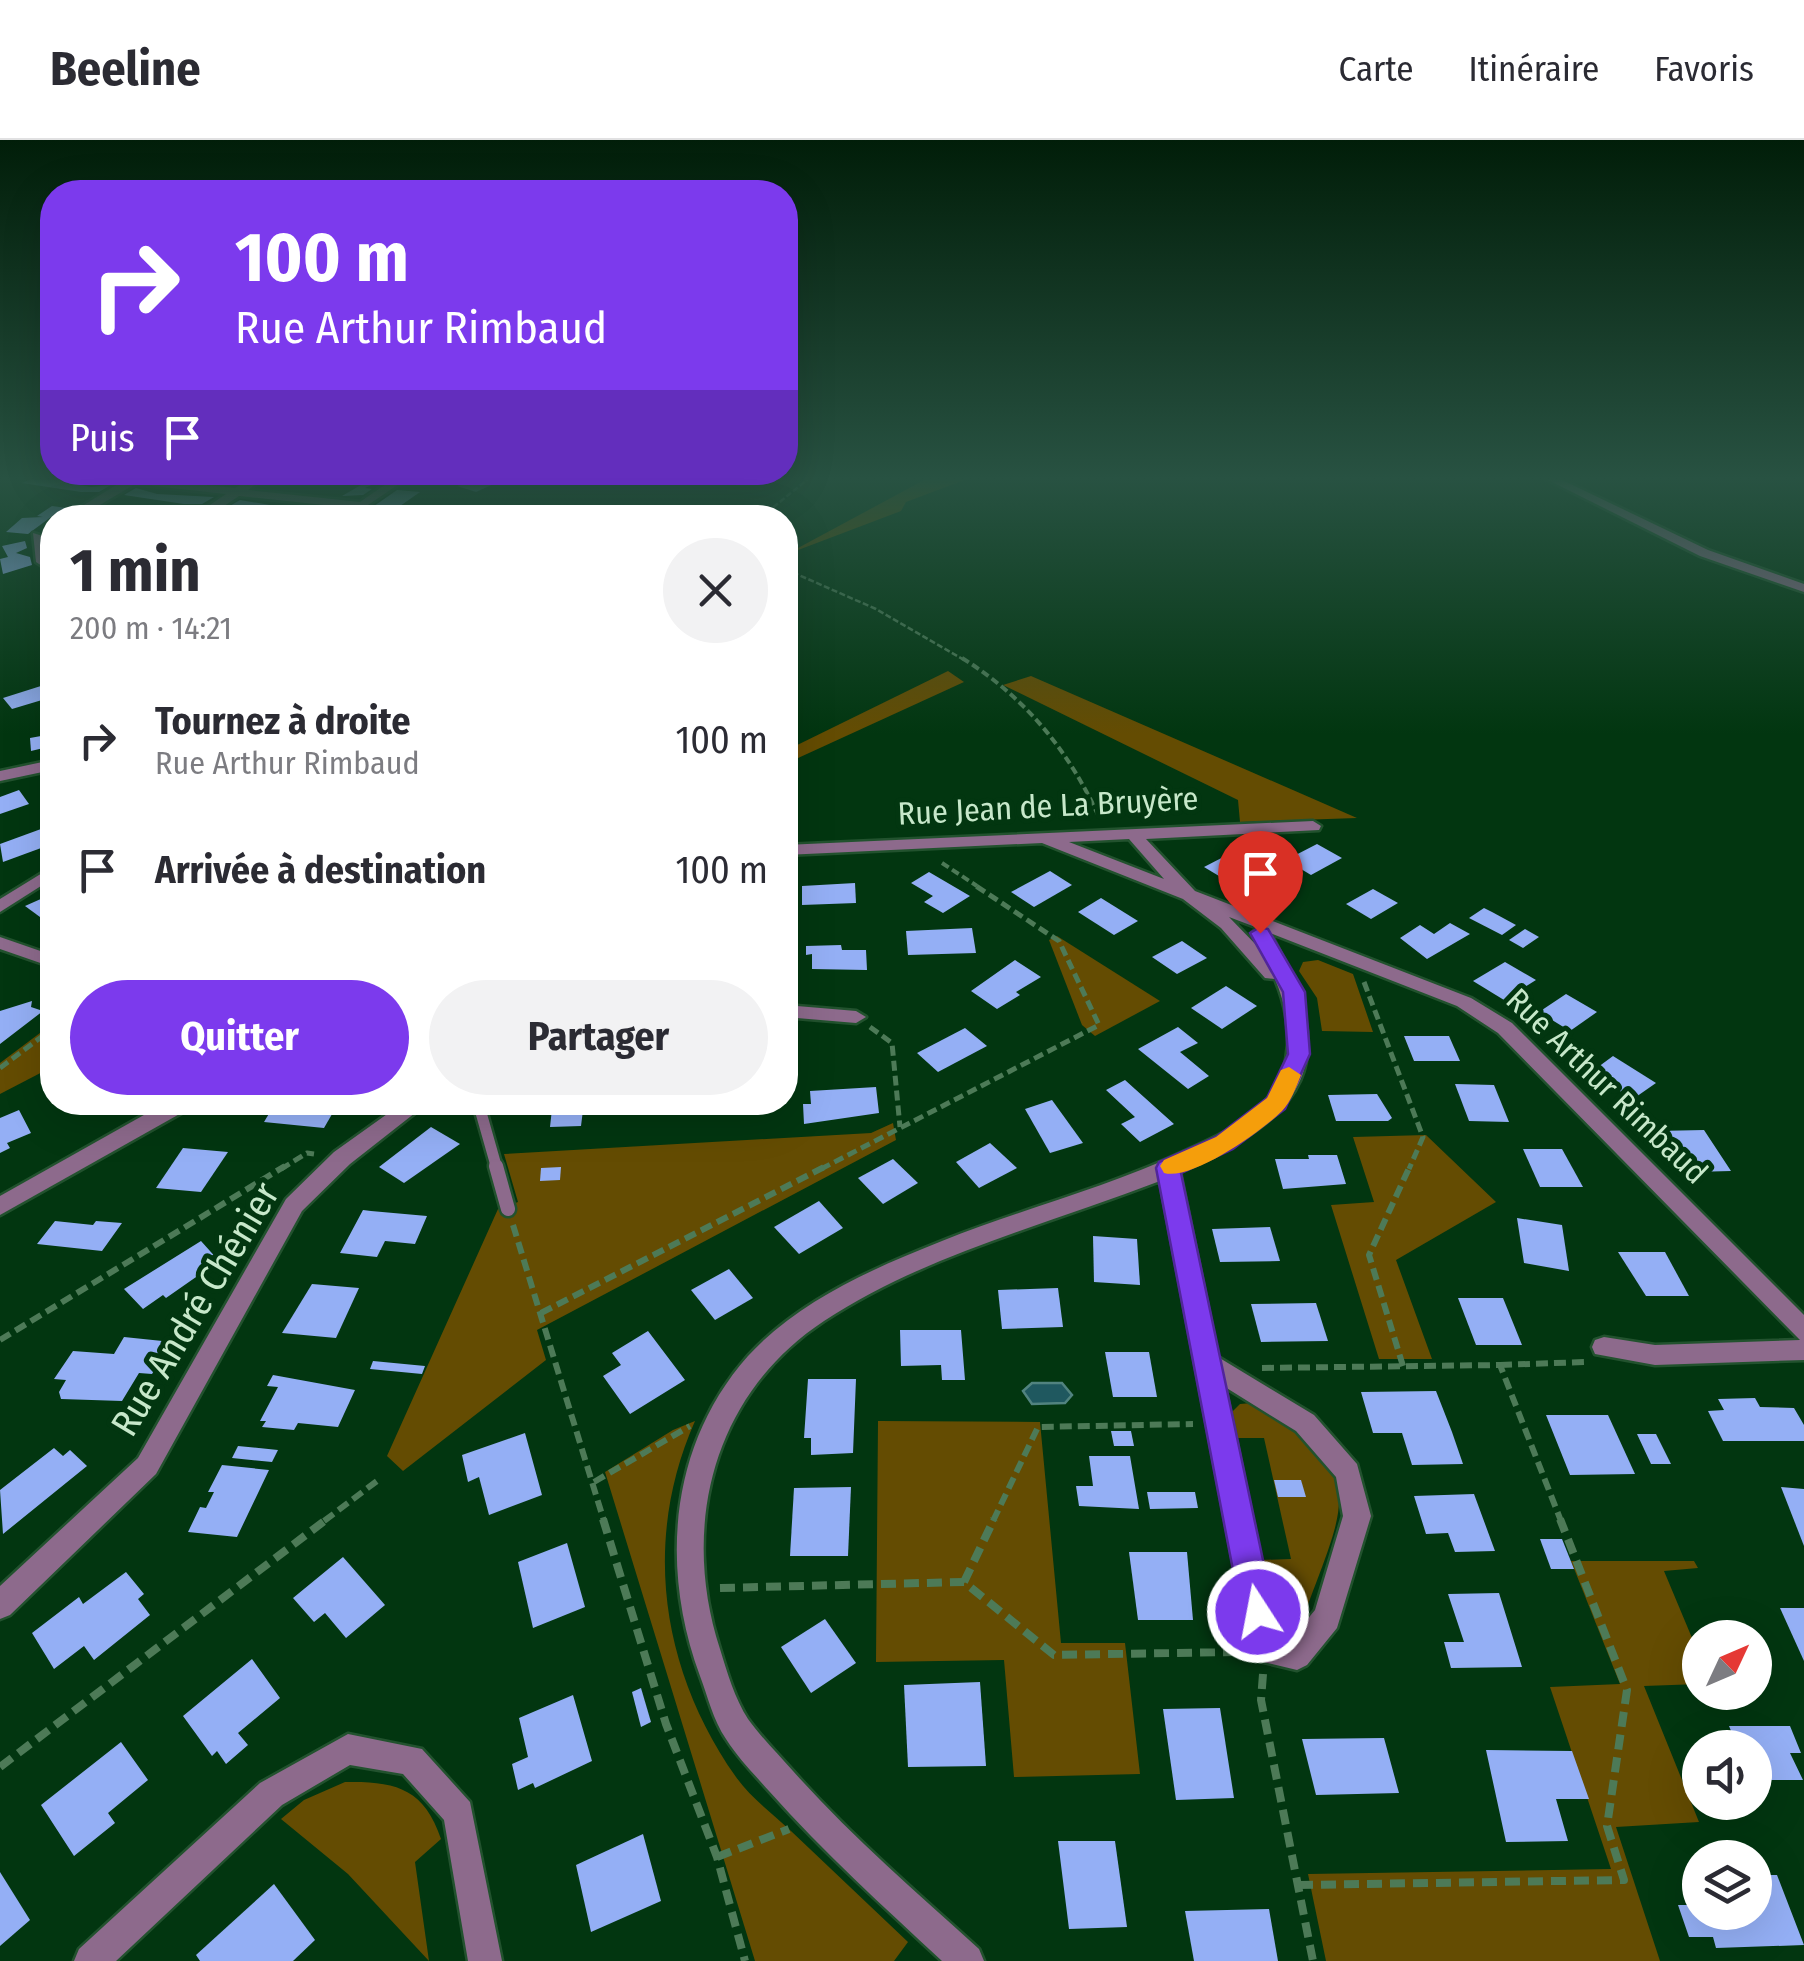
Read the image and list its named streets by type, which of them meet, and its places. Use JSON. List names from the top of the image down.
{
  "streets": {
    "street": ["Rue Jean de La Bruyère", "Rue Arthur Rimbaud", "Rue André Chénier"]
  },
  "crossings": [
    ["Rue Jean de La Bruyère", "Rue Arthur Rimbaud"]
  ],
  "north": "top right",
  "page": {
    "header": "Beeline",
    "nav": ["Carte", "Itinéraire", "Favoris"],
    "turn": ["100 m", "Rue Arthur Rimbaud"],
    "then": "Puis",
    "heading": ["1 min", "200 m · 14:21"],
    "list": [
      {
        "name": "Tournez à droite",
        "note": "Rue Arthur Rimbaud",
        "value": "100 m"
      },
      {
        "name": "Arrivée à destination",
        "value": "100 m"
      }
    ],
    "buttons": ["Quitter", "Partager"]
  }
}
